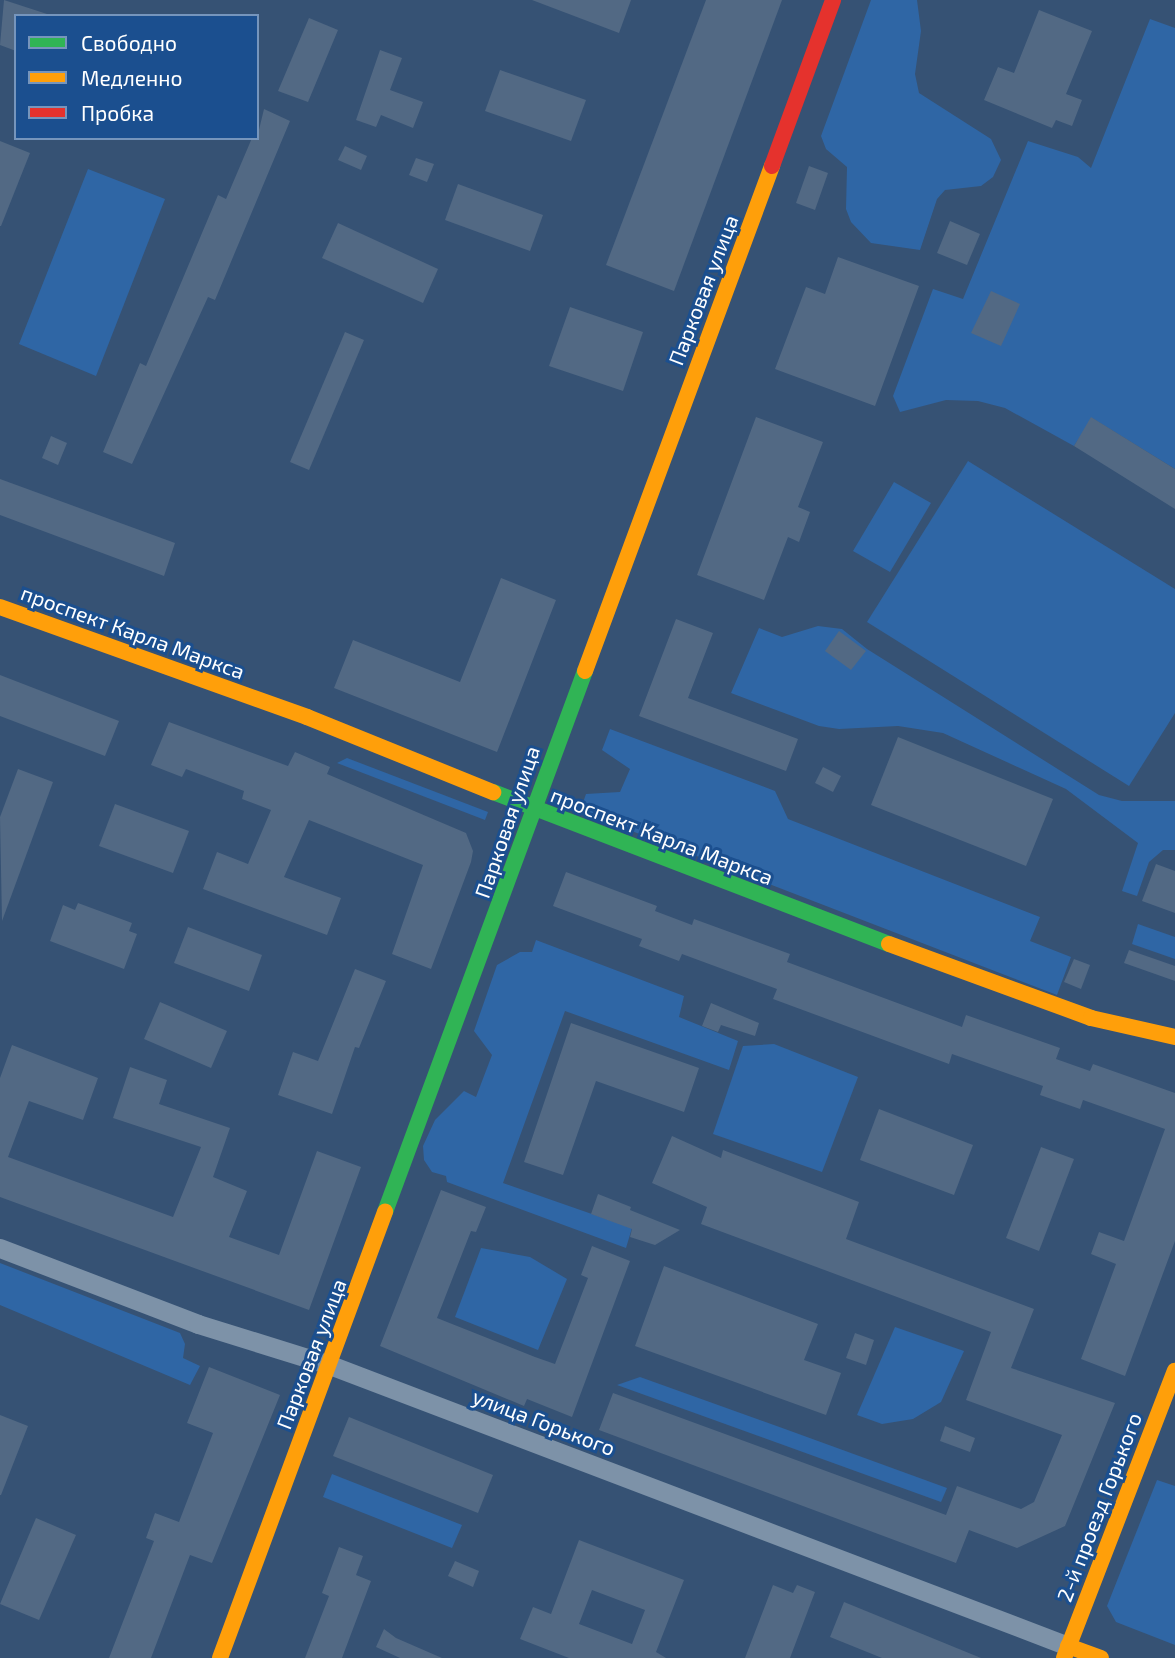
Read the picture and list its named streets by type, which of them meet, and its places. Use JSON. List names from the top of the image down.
{
  "streets": {
    "street": [
      "Парковая улица",
      "проспект Карла Маркса",
      "улица Горького",
      "2-й проезд Горького"
    ]
  },
  "crossings": [
    ["Парковая улица", "проспект Карла Маркса"],
    ["Парковая улица", "улица Горького"],
    ["улица Горького", "2-й проезд Горького"]
  ],
  "legend": ["Свободно", "Медленно", "Пробка"]
}
